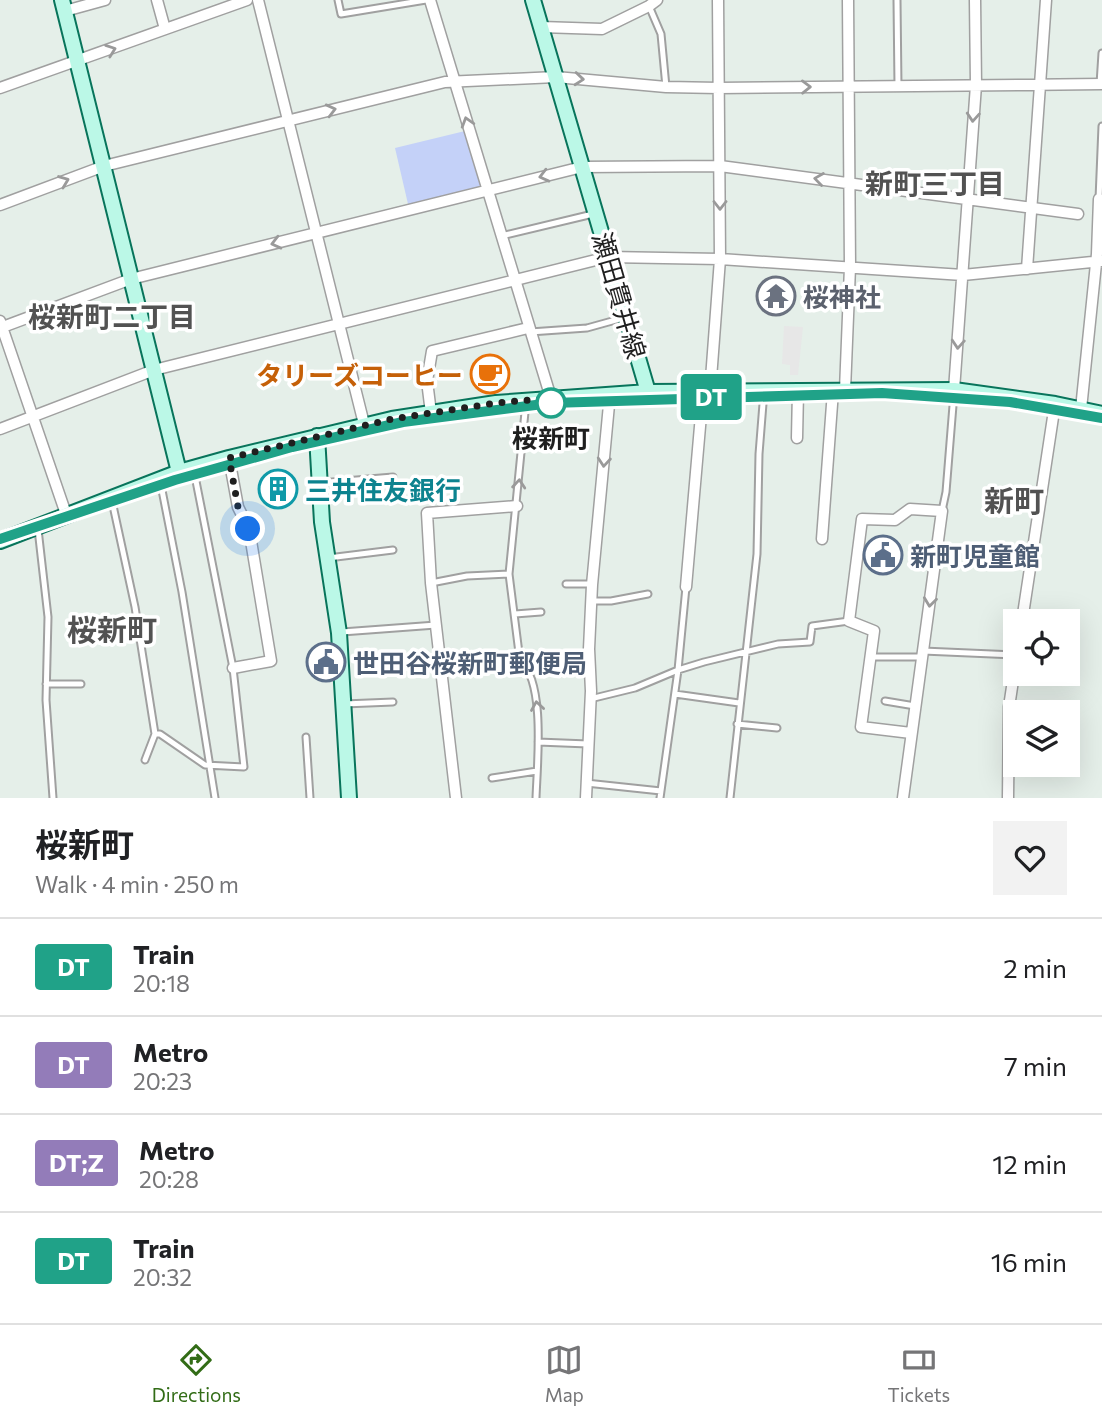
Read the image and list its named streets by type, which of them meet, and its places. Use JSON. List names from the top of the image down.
{
  "streets": {
    "street": ["瀬田貫井線"]
  },
  "districts": [
    "新町三丁目",
    "桜新町二丁目",
    "新町",
    "桜新町"
  ],
  "places": {
    "temple": ["桜神社"],
    "cafe": ["タリーズコーヒー"],
    "other": ["桜新町"],
    "building": ["三井住友銀行"],
    "public building": ["新町児童館", "世田谷桜新町郵便局"]
  },
  "page": {
    "on_map": "DT",
    "heading": ["桜新町", "Walk · 4 min · 250 m"],
    "list": [
      {
        "mark": "DT",
        "name": "Train",
        "note": "20:18",
        "value": "2 min"
      },
      {
        "mark": "DT",
        "name": "Metro",
        "note": "20:23",
        "value": "7 min"
      },
      {
        "mark": "DT;Z",
        "name": "Metro",
        "note": "20:28",
        "value": "12 min"
      },
      {
        "mark": "DT",
        "name": "Train",
        "note": "20:32",
        "value": "16 min"
      }
    ],
    "tabs": ["Directions", "Map", "Tickets"]
  }
}
